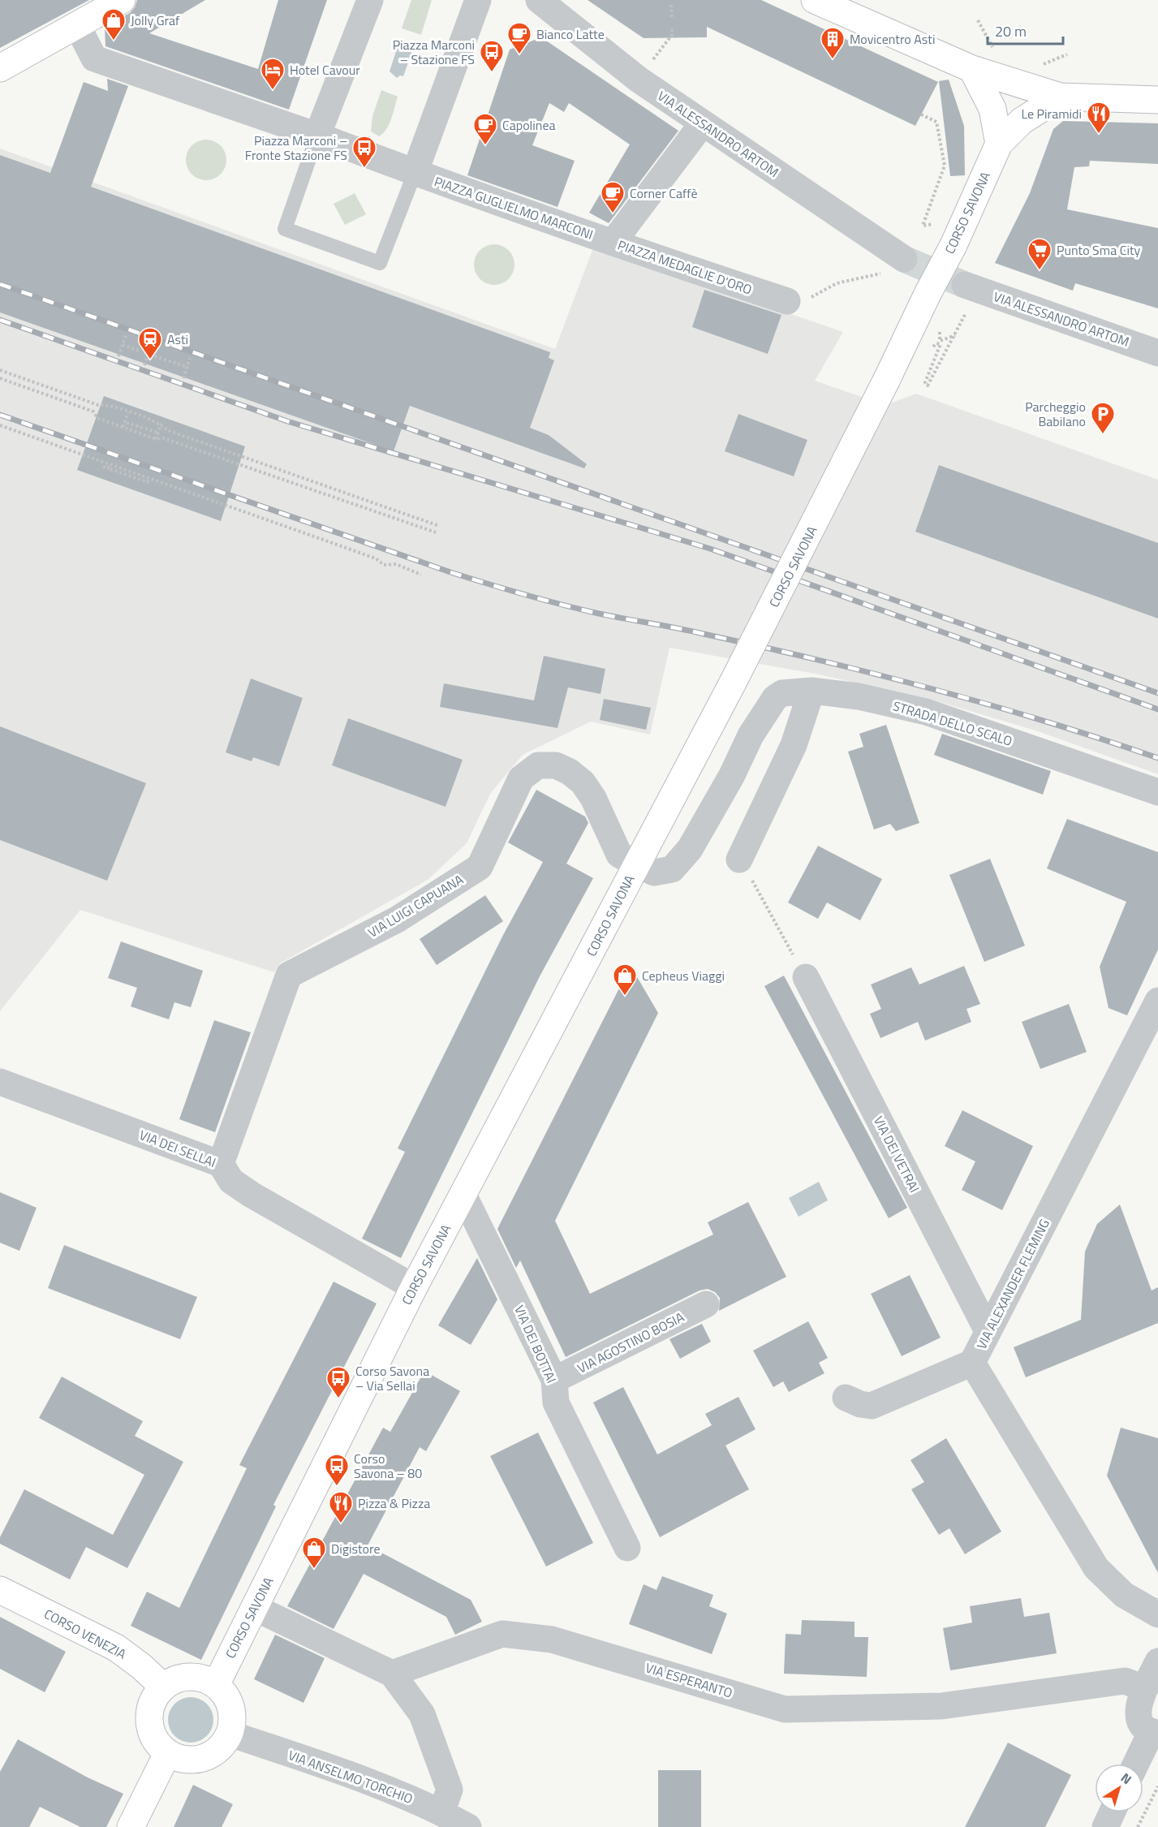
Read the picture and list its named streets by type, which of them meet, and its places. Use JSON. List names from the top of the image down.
{
  "streets": {
    "main road": ["CORSO SAVONA", "CORSO VENEZIA"],
    "street": [
      "VIA ALESSANDRO ARTOM",
      "PIAZZA GUGLIELMO MARCONI",
      "PIAZZA MEDAGLIE D'ORO",
      "STRADA DELLO SCALO",
      "VIA LUIGI CAPUANA",
      "VIA DEI SELLAI",
      "VIA DEI VETRAI",
      "VIA ALEXANDER FLEMING",
      "VIA AGOSTINO BOSIA",
      "VIA DEI BOTTAI",
      "VIA ESPERANTO",
      "VIA ANSELMO TORCHIO"
    ]
  },
  "crossings": [
    ["VIA ALESSANDRO ARTOM", "PIAZZA MEDAGLIE D'ORO"],
    ["PIAZZA GUGLIELMO MARCONI", "PIAZZA MEDAGLIE D'ORO"],
    ["CORSO SAVONA", "STRADA DELLO SCALO"],
    ["CORSO SAVONA", "VIA LUIGI CAPUANA"],
    ["CORSO SAVONA", "VIA DEI SELLAI"],
    ["CORSO SAVONA", "VIA DEI BOTTAI"],
    ["CORSO SAVONA", "CORSO VENEZIA"],
    ["CORSO SAVONA", "VIA ANSELMO TORCHIO"],
    ["STRADA DELLO SCALO", "VIA LUIGI CAPUANA"],
    ["VIA LUIGI CAPUANA", "VIA DEI SELLAI"],
    ["VIA DEI VETRAI", "VIA ALEXANDER FLEMING"],
    ["VIA AGOSTINO BOSIA", "VIA DEI BOTTAI"],
    ["CORSO VENEZIA", "VIA ANSELMO TORCHIO"]
  ],
  "places": {
    "shop": ["Jolly Graf", "Cepheus Viaggi", "Digistore"],
    "cafe": ["Bianco Latte", "Capolinea", "Corner Caffè"],
    "building": ["Movicentro Asti"],
    "bus stop": [
      "Piazza Marconi – Stazione FS",
      "Piazza Marconi – Fronte Stazione FS",
      "Corso Savona – Via Sellai",
      "Corso Savona – 80"
    ],
    "hotel": ["Hotel Cavour"],
    "restaurant": ["Le Piramidi", "Pizza & Pizza"],
    "supermarket": ["Punto Sma City"],
    "station": ["Asti"],
    "parking": ["Parcheggio Babilano"]
  },
  "scale_bar": "20 m",
  "north": "top right"
}
